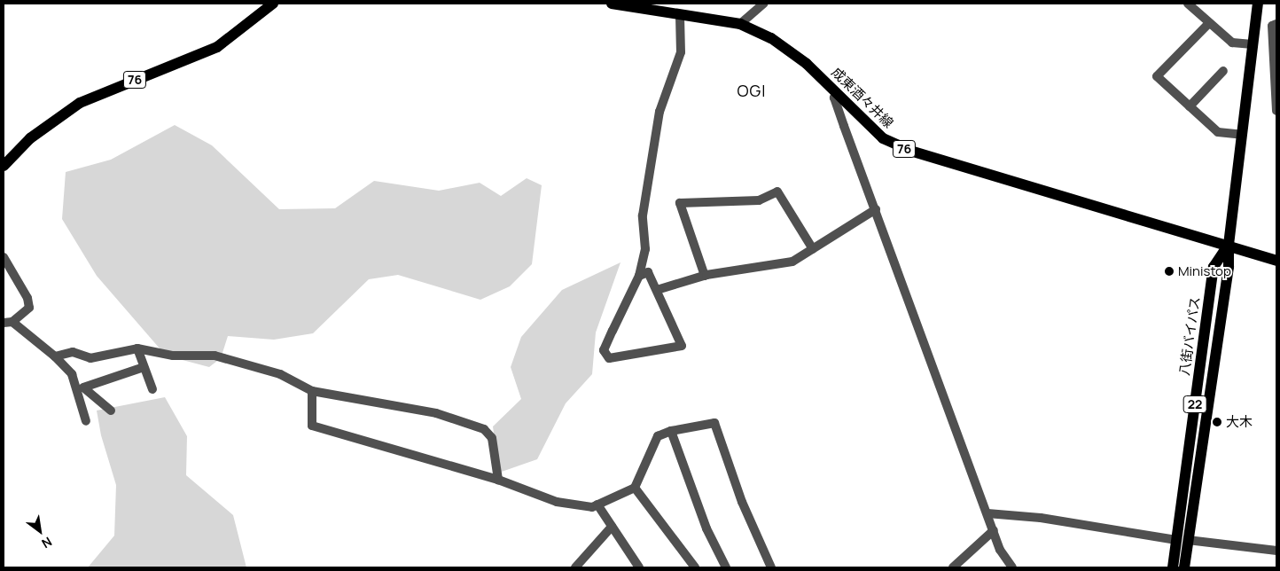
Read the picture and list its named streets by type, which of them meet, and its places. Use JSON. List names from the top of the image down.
{
  "streets": {
    "main road": [
      "76",
      "成東酒々井線",
      "八街バイパス",
      "22"
    ]
  },
  "crossings": [
    ["成東酒々井線", "八街バイパス"]
  ],
  "districts": ["OGI"],
  "places": ["Ministop", "大木"],
  "north": "bottom right"
}
